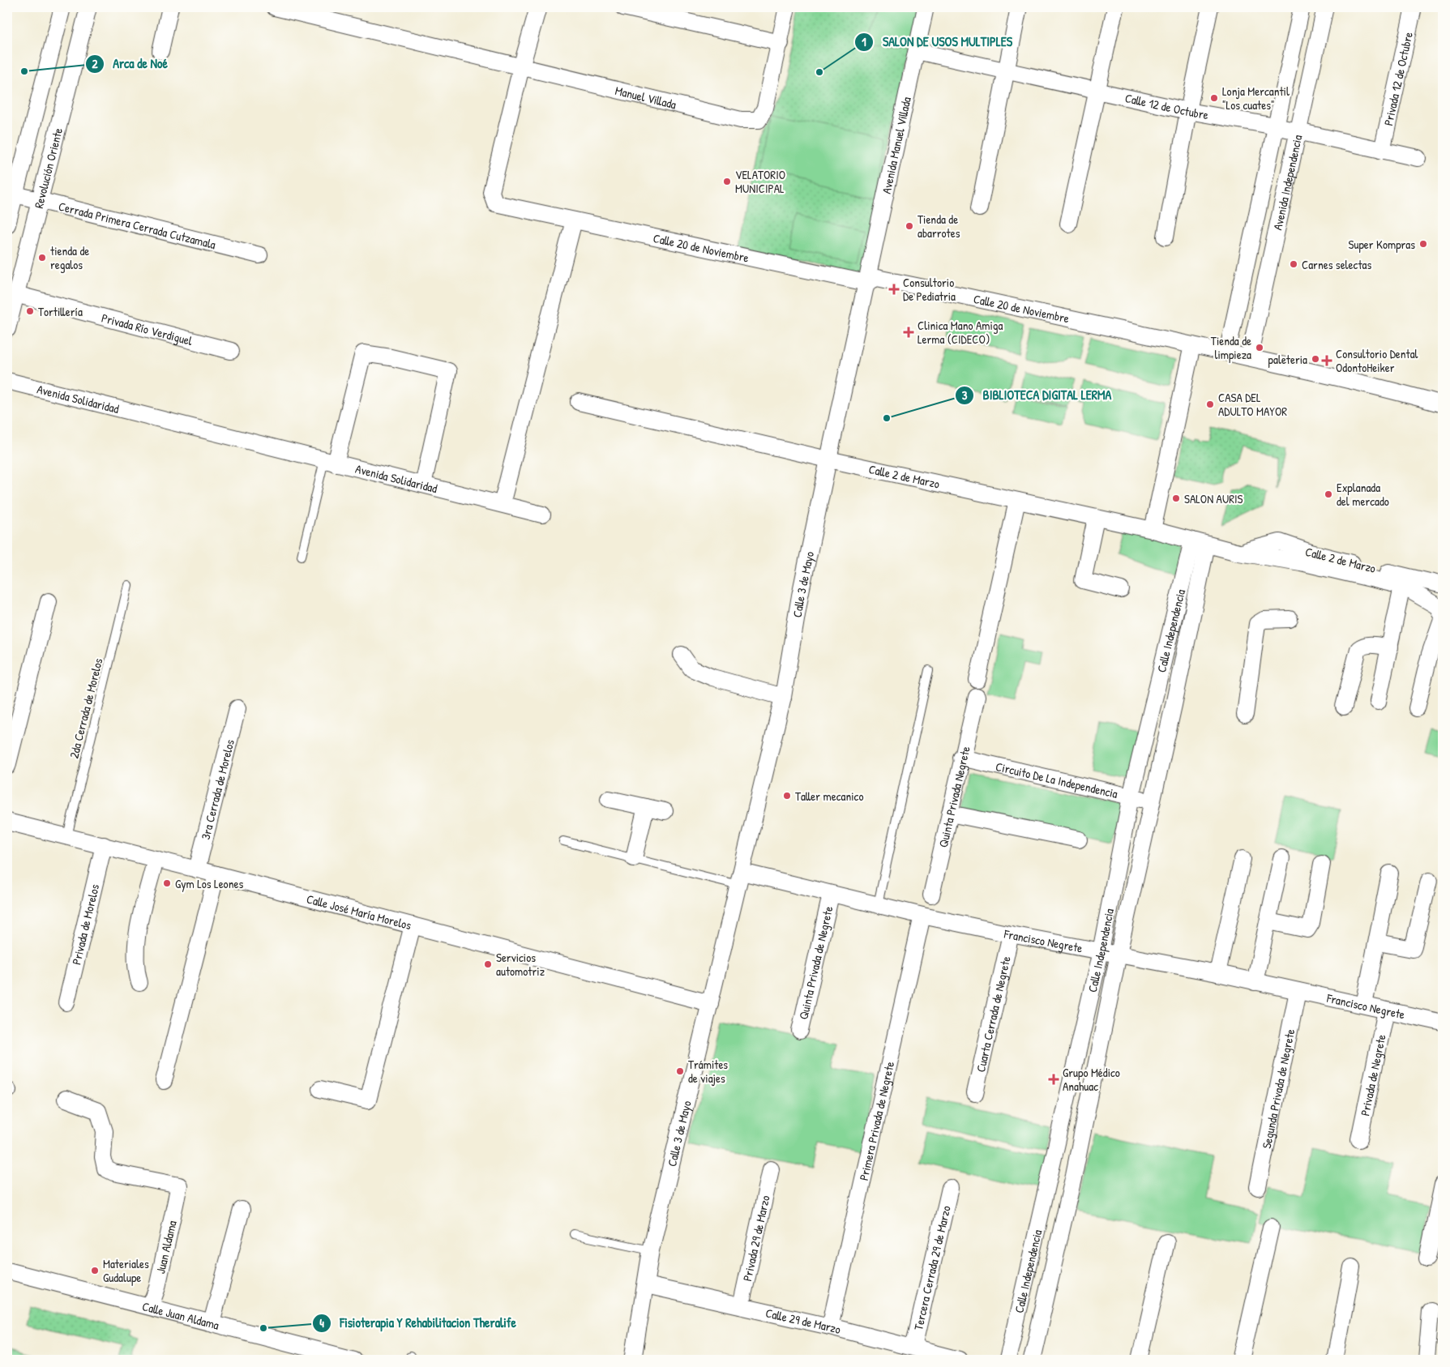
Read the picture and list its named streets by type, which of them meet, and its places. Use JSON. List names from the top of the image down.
{
  "streets": {
    "street": [
      "Privada 12 de Octubre",
      "Manuel Villada",
      "Calle 12 de Octubre",
      "Avenida Manuel Villada",
      "Revolución Oriente",
      "Avenida Independencia",
      "Cerrada Primera Cerrada Cutzamala",
      "Calle 20 de Noviembre",
      "Privada Río Verdiguel",
      "Avenida Solidaridad",
      "Calle 2 de Marzo",
      "Calle 3 de Mayo",
      "Calle Independencia",
      "Circuito De La Independencia",
      "3ra Cerrada de Morelos",
      "Quinta Privada Negrete",
      "Calle José María Morelos",
      "Privada de Morelos",
      "Francisco Negrete",
      "Quinta Privada de Negrete",
      "Cuarta Cerrada de Negrete",
      "Privada de Negrete",
      "Segunda Privada de Negrete",
      "Primera Privada de Negrete",
      "Privada 29 de Marzo",
      "Juan Aldama",
      "Tercera Cerrada 29 de Marzo",
      "Calle Juan Aldama",
      "Calle 29 de Marzo"
    ],
    "lane": ["2da Cerrada de Morelos"]
  },
  "crossings": [
    ["Privada 12 de Octubre", "Calle 12 de Octubre"],
    ["Manuel Villada", "Calle 20 de Noviembre"],
    ["Calle 12 de Octubre", "Avenida Manuel Villada"],
    ["Calle 12 de Octubre", "Avenida Independencia"],
    ["Avenida Manuel Villada", "Calle 20 de Noviembre"],
    ["Avenida Manuel Villada", "Calle 3 de Mayo"],
    ["Revolución Oriente", "Cerrada Primera Cerrada Cutzamala"],
    ["Revolución Oriente", "Privada Río Verdiguel"],
    ["Avenida Independencia", "Calle 20 de Noviembre"],
    ["Calle 20 de Noviembre", "Calle 3 de Mayo"],
    ["Calle 2 de Marzo", "Calle 3 de Mayo"],
    ["Calle 2 de Marzo", "Calle Independencia"],
    ["Calle 3 de Mayo", "Calle José María Morelos"],
    ["Calle 3 de Mayo", "Francisco Negrete"],
    ["Calle 3 de Mayo", "Calle 29 de Marzo"],
    ["Calle Independencia", "Circuito De La Independencia"],
    ["Calle Independencia", "Francisco Negrete"],
    ["2da Cerrada de Morelos", "Calle José María Morelos"],
    ["Circuito De La Independencia", "Quinta Privada Negrete"],
    ["3ra Cerrada de Morelos", "Calle José María Morelos"],
    ["Calle José María Morelos", "Privada de Morelos"],
    ["Francisco Negrete", "Quinta Privada de Negrete"],
    ["Francisco Negrete", "Cuarta Cerrada de Negrete"],
    ["Francisco Negrete", "Privada de Negrete"],
    ["Francisco Negrete", "Segunda Privada de Negrete"],
    ["Francisco Negrete", "Primera Privada de Negrete"],
    ["Primera Privada de Negrete", "Calle 29 de Marzo"],
    ["Privada 29 de Marzo", "Calle 29 de Marzo"],
    ["Juan Aldama", "Calle Juan Aldama"],
    ["Tercera Cerrada 29 de Marzo", "Calle 29 de Marzo"]
  ],
  "places": {
    "other": [
      "Arca de Noé",
      "SALON DE USOS MULTIPLES",
      "Lonja Mercantil \"Los cuates\"",
      "VELATORIO MUNICIPAL",
      "Tienda de abarrotes",
      "Super Kompras",
      "tienda de regalos",
      "Carnes selectas",
      "Tortillería",
      "Tienda de limpieza",
      "paleteria",
      "CASA DEL ADULTO MAYOR",
      "BIBLIOTECA DIGITAL LERMA",
      "Explanada del mercado",
      "SALON AURIS",
      "Taller mecanico",
      "Gym Los Leones",
      "Servicios automotriz",
      "Trámites de viajes",
      "Materiales Gudalupe",
      "Fisioterapia Y Rehabilitacion Theralife"
    ],
    "health": [
      "Consultorio De Pediatria",
      "Clinica Mano Amiga Lerma (CIDECO)",
      "Consultorio Dental OdontoHeiker",
      "Grupo Médico Anahuac"
    ]
  }
}
